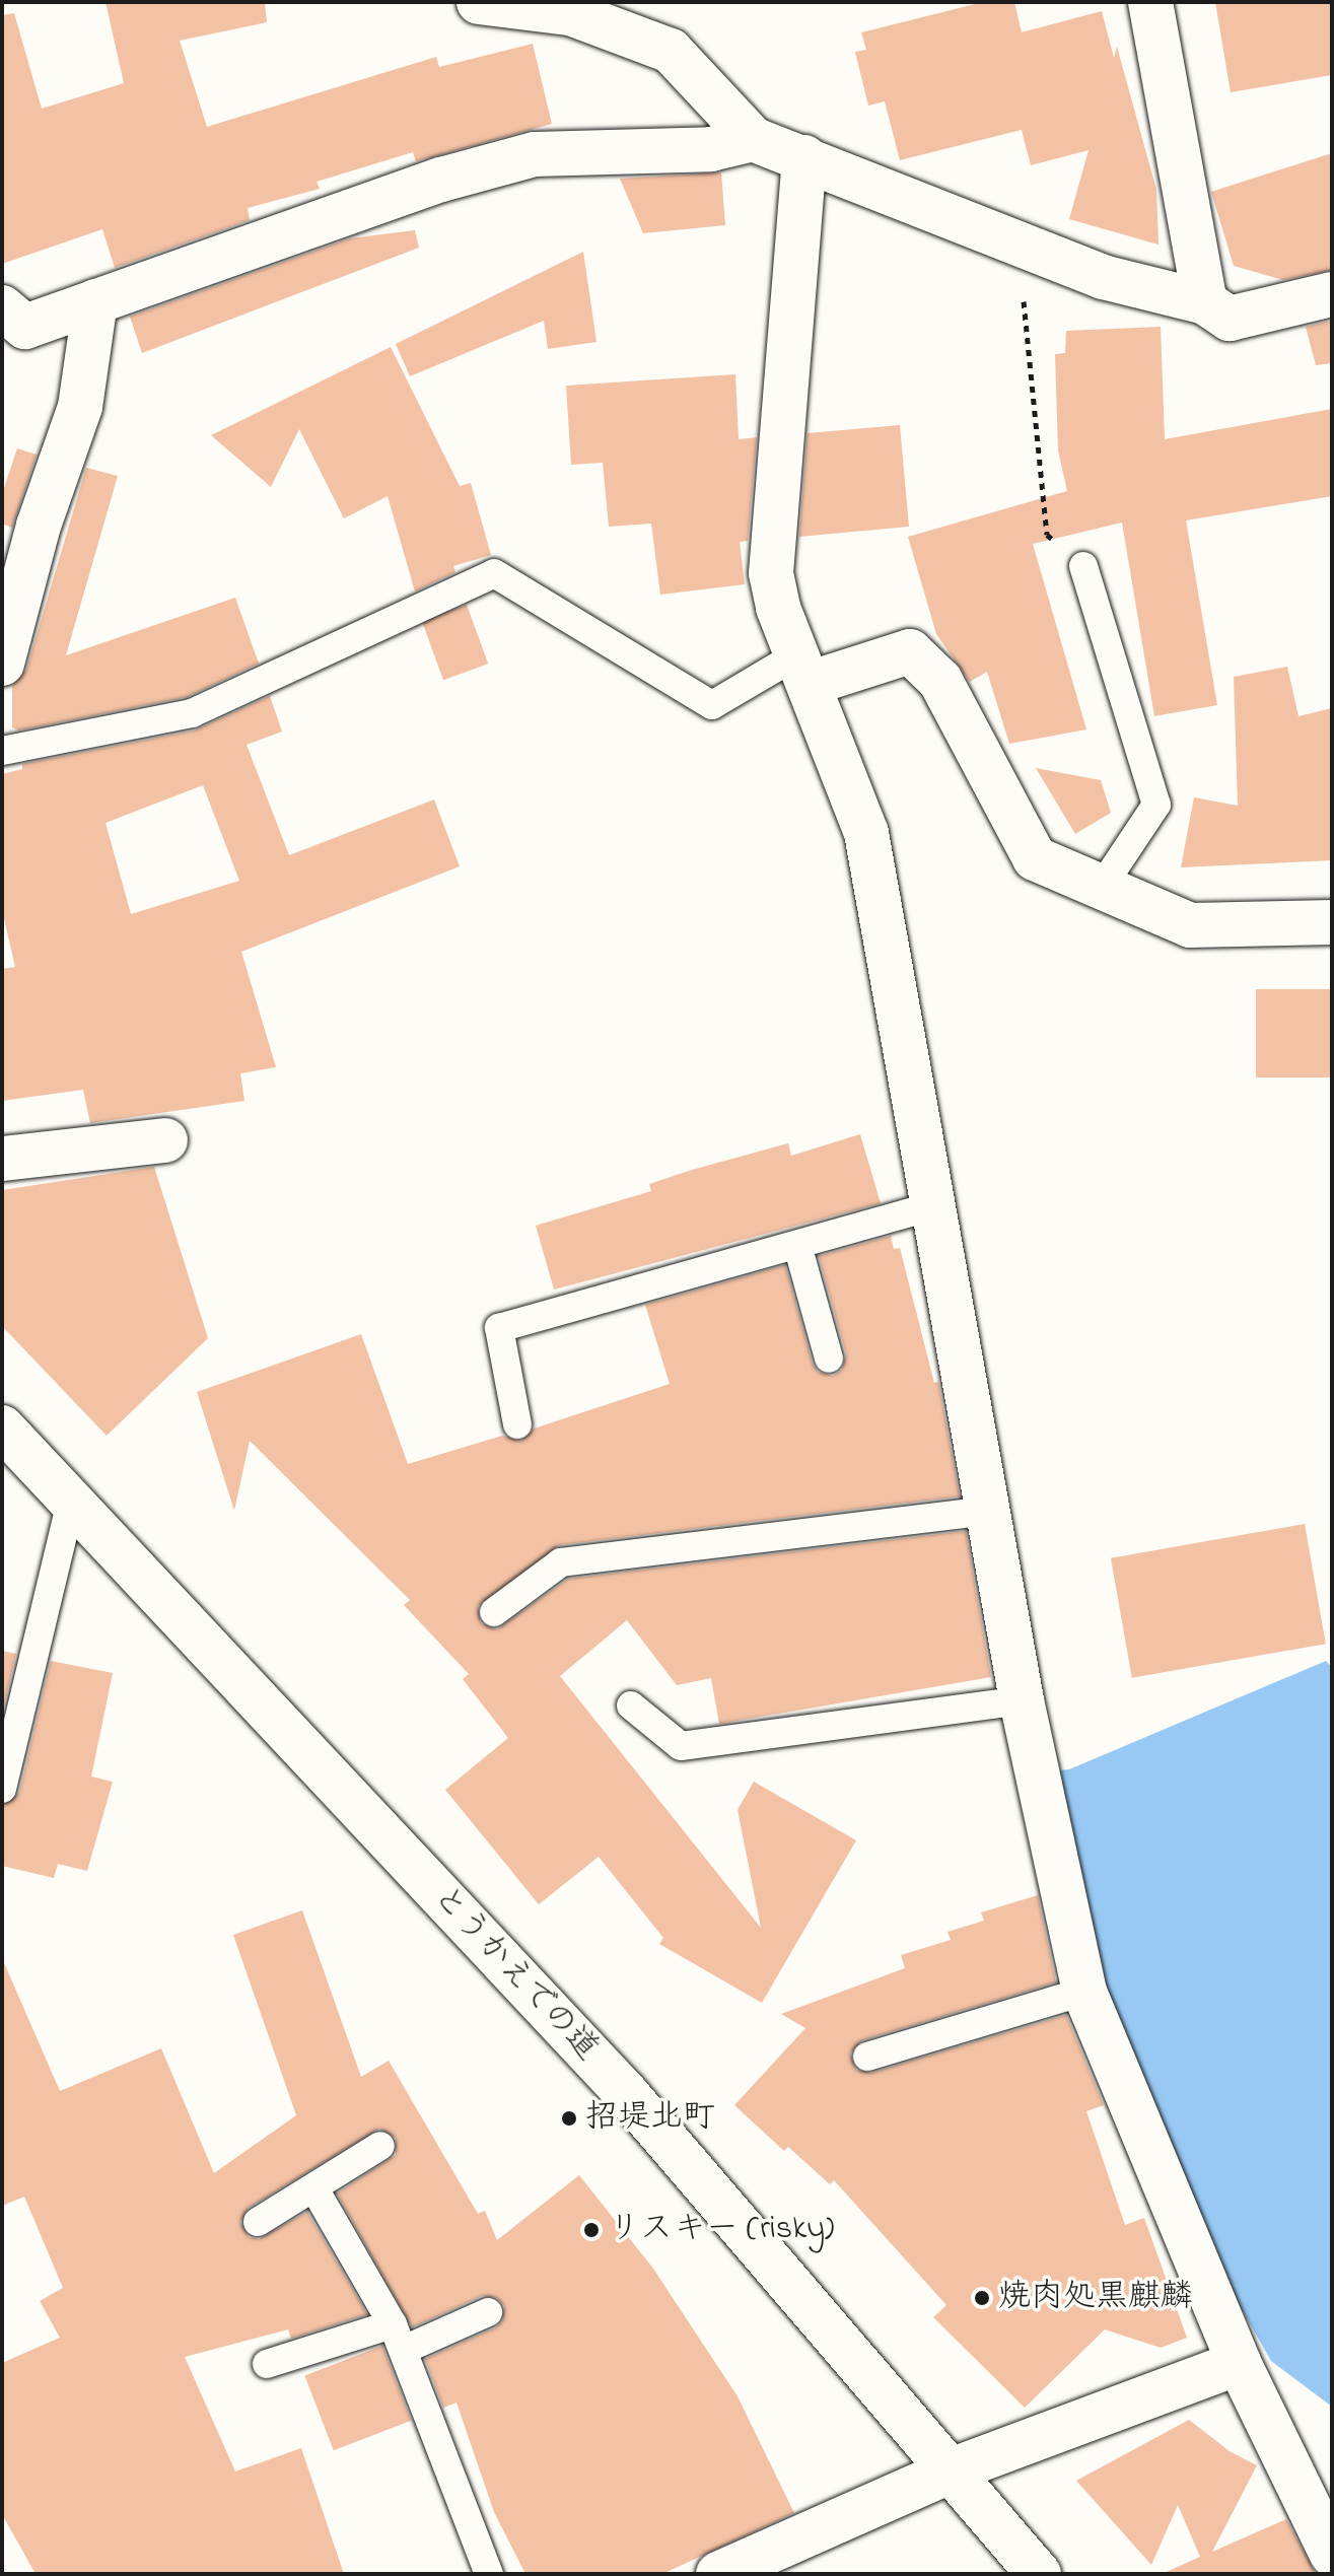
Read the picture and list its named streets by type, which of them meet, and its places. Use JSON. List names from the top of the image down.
{
  "streets": {
    "street": ["とうかえでの道"]
  },
  "places": ["招堤北町", "リスキー (risky)", "焼肉処黒麒麟"]
}
